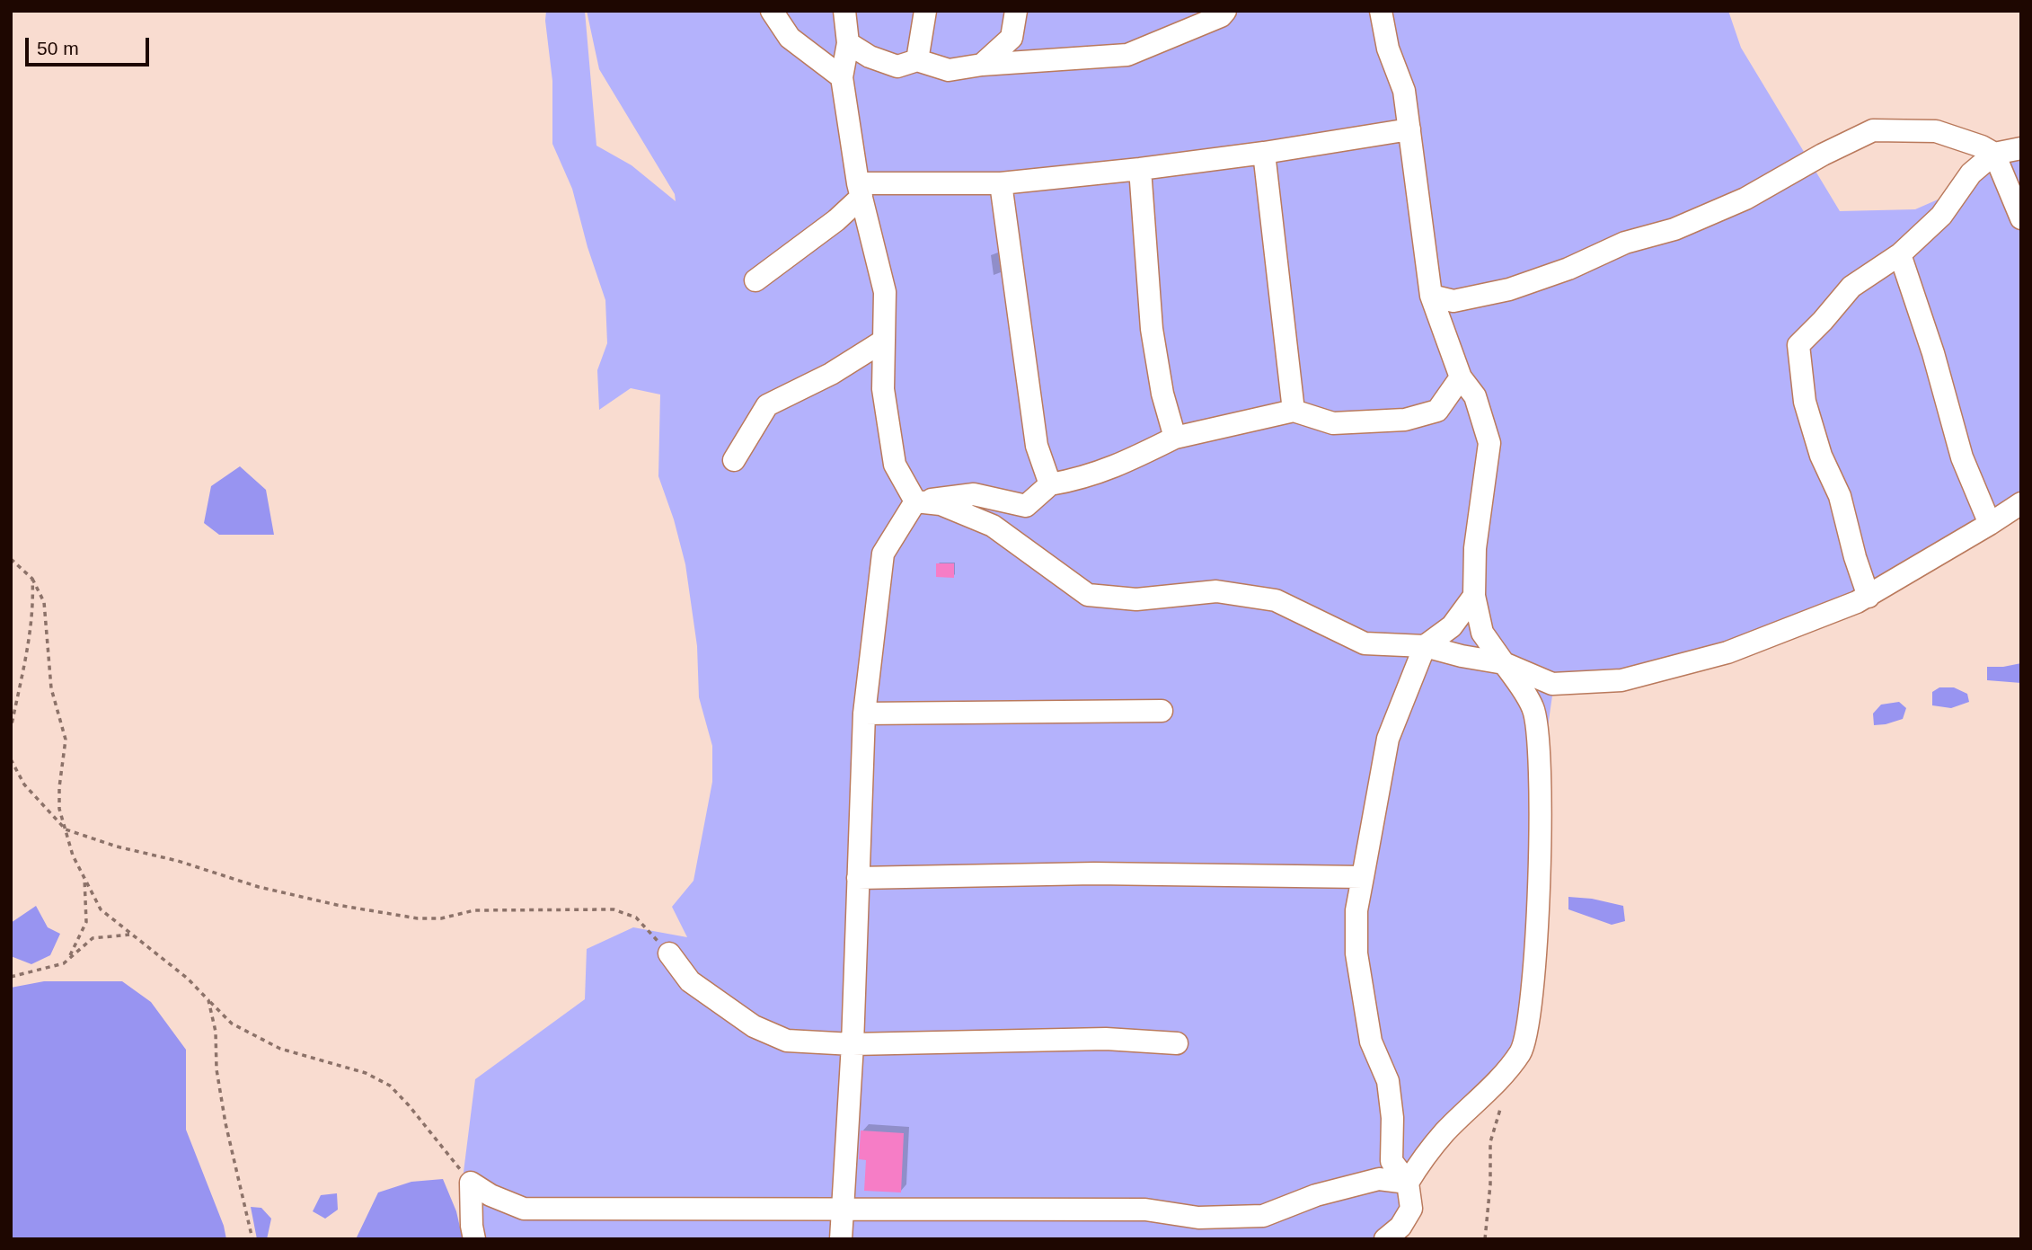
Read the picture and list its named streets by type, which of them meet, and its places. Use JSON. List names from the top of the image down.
{
  "scale_bar": "50 m"
}
